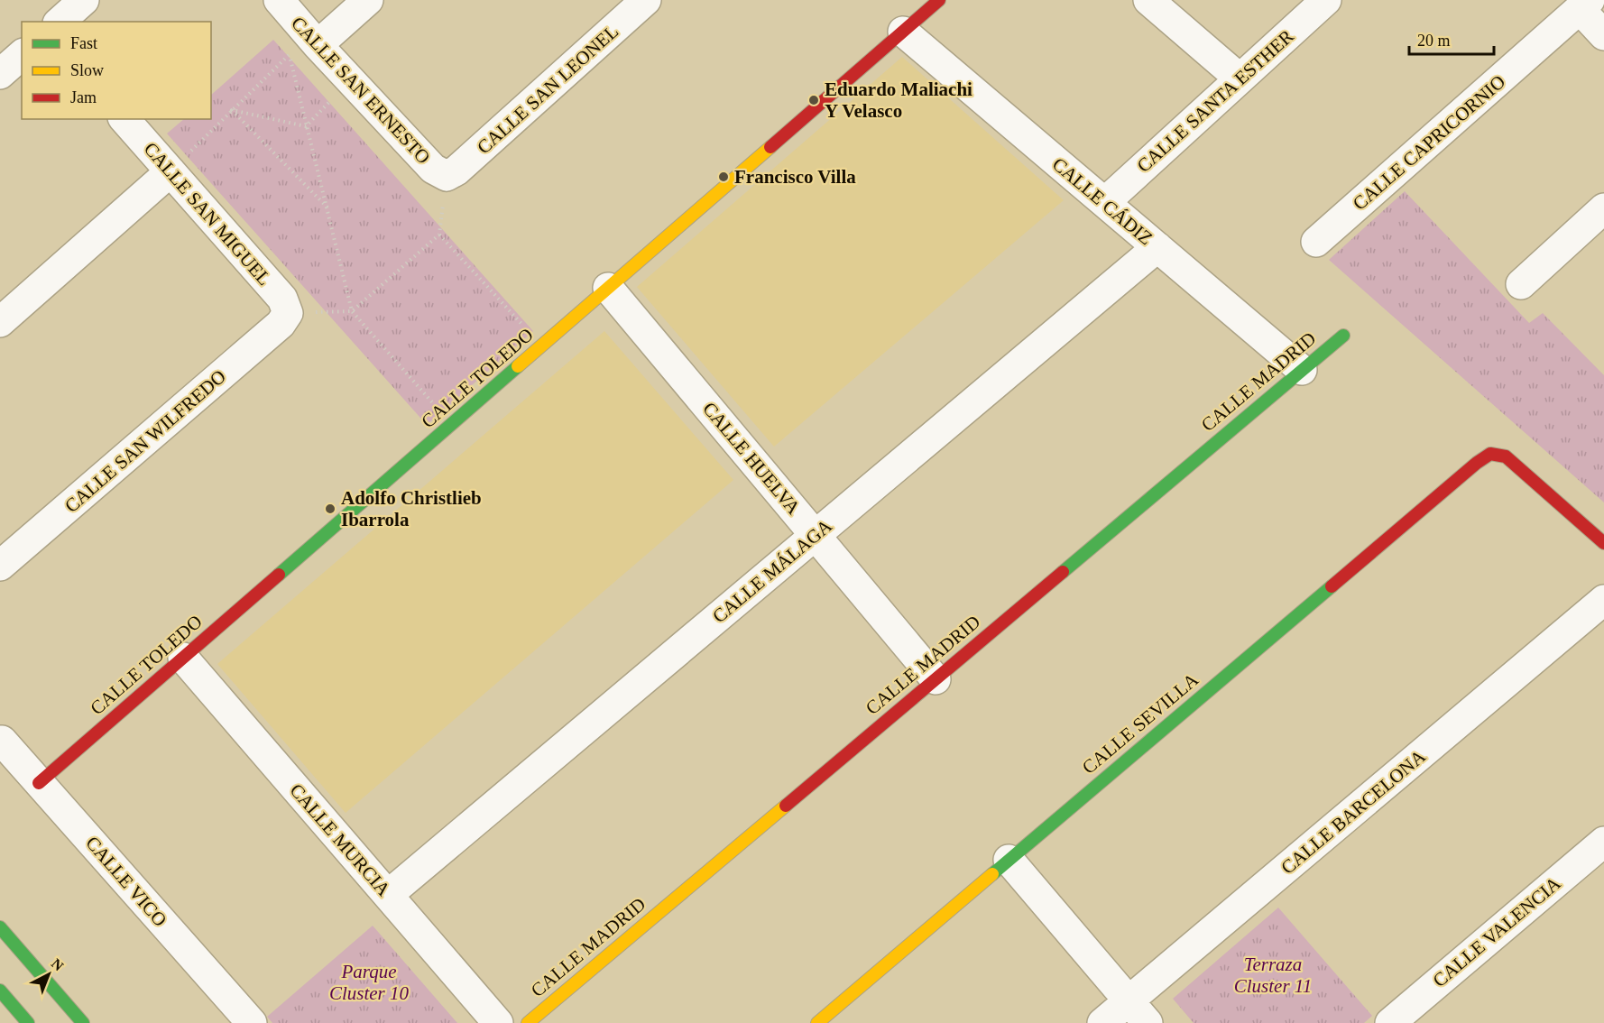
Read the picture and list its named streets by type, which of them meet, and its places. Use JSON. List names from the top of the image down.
{
  "streets": {
    "street": [
      "CALLE SAN LEONEL",
      "CALLE SAN ERNESTO",
      "CALLE SANTA ESTHER",
      "CALLE CAPRICORNIO",
      "CALLE CÁDIZ",
      "CALLE SAN MIGUEL",
      "CALLE TOLEDO",
      "CALLE MADRID",
      "CALLE SAN WILFREDO",
      "CALLE HUELVA",
      "CALLE MÁLAGA",
      "CALLE SEVILLA",
      "CALLE BARCELONA",
      "CALLE MURCIA",
      "CALLE VICO",
      "CALLE VALENCIA"
    ]
  },
  "crossings": [
    ["CALLE SAN LEONEL", "CALLE SAN ERNESTO"],
    ["CALLE SANTA ESTHER", "CALLE CÁDIZ"],
    ["CALLE CÁDIZ", "CALLE TOLEDO"],
    ["CALLE CÁDIZ", "CALLE MADRID"],
    ["CALLE CÁDIZ", "CALLE MÁLAGA"],
    ["CALLE SAN MIGUEL", "CALLE SAN WILFREDO"],
    ["CALLE TOLEDO", "CALLE HUELVA"],
    ["CALLE TOLEDO", "CALLE MURCIA"],
    ["CALLE TOLEDO", "CALLE VICO"],
    ["CALLE MADRID", "CALLE HUELVA"],
    ["CALLE HUELVA", "CALLE MÁLAGA"],
    ["CALLE MÁLAGA", "CALLE MURCIA"]
  ],
  "parks": ["Terraza Cluster 11", "Parque Cluster 10"],
  "places": ["Eduardo Maliachi Y Velasco", "Francisco Villa", "Adolfo Christlieb Ibarrola"],
  "legend": ["Fast", "Slow", "Jam"],
  "scale_bar": "20 m",
  "north": "top right"
}
